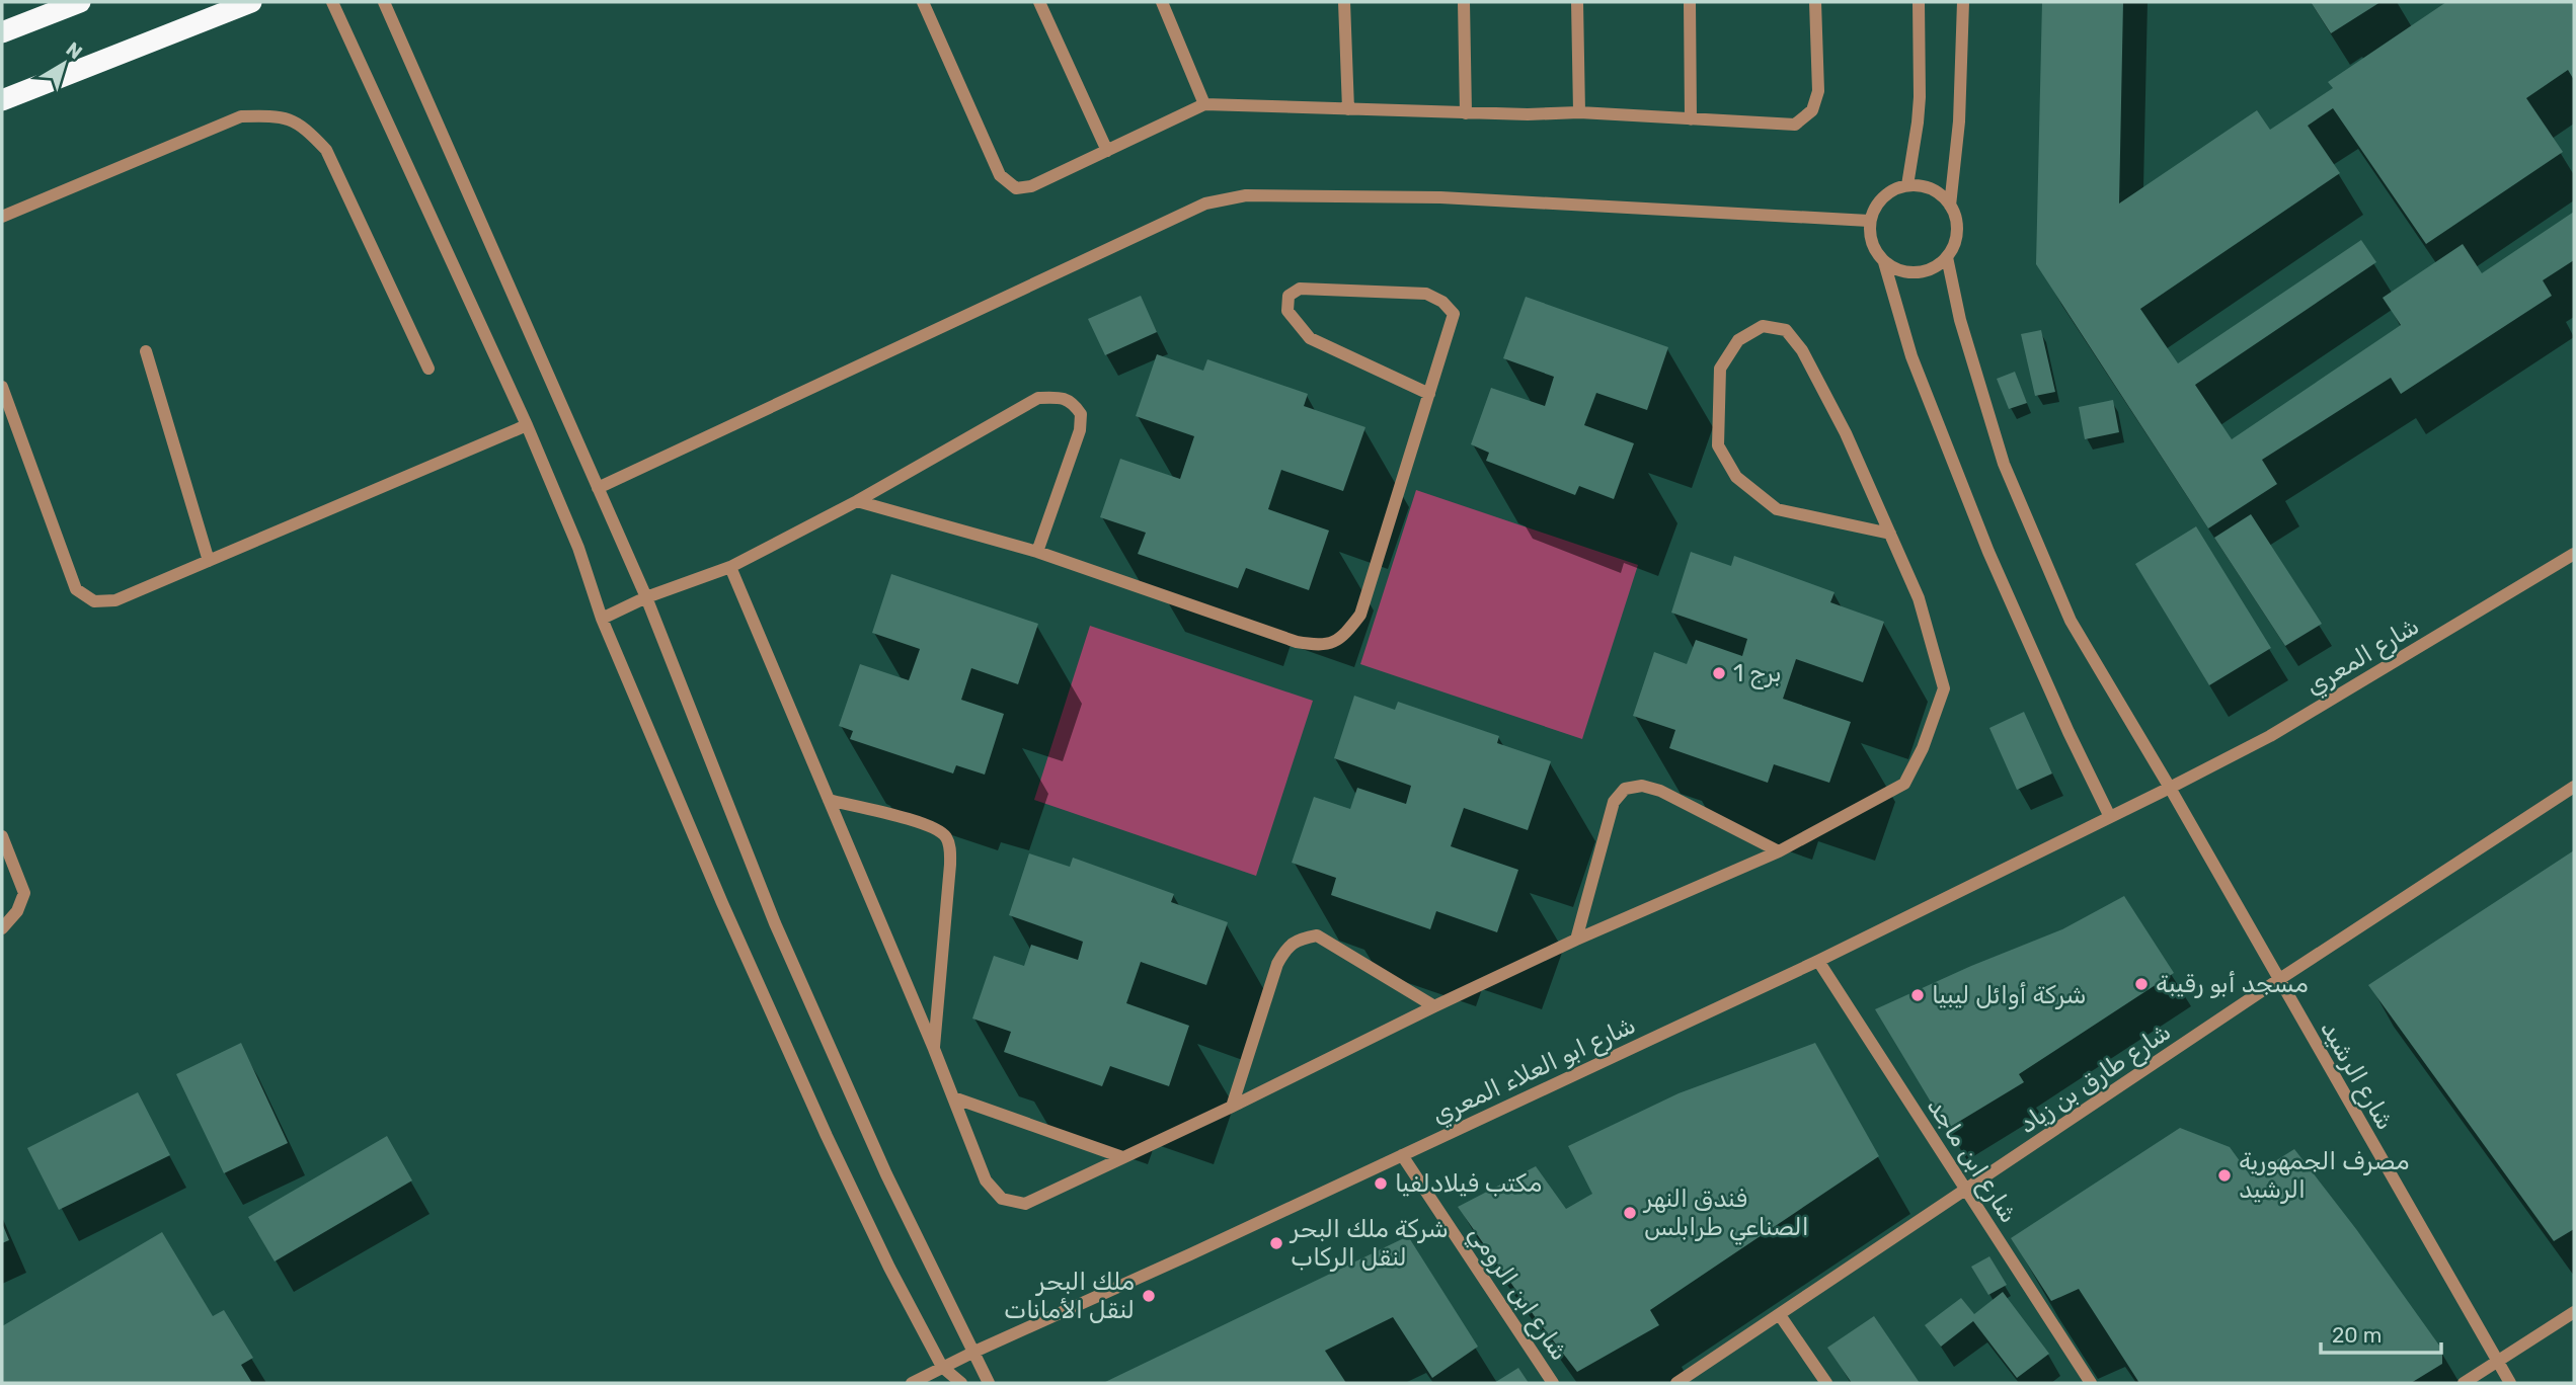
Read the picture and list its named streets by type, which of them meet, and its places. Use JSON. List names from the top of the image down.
{
  "streets": {
    "street": [
      "شارع المعري",
      "شارع ابو العلاء المعري",
      "شارع الرشيد",
      "شارع طارق بن زياد",
      "شارع ابن ماجد",
      "شارع ابن الرومي"
    ]
  },
  "crossings": [
    ["شارع المعري", "شارع ابو العلاء المعري"],
    ["شارع المعري", "شارع الرشيد"],
    ["شارع ابو العلاء المعري", "شارع الرشيد"],
    ["شارع ابو العلاء المعري", "شارع ابن ماجد"],
    ["شارع ابو العلاء المعري", "شارع ابن الرومي"],
    ["شارع الرشيد", "شارع طارق بن زياد"],
    ["شارع طارق بن زياد", "شارع ابن ماجد"]
  ],
  "places": [
    "برج 1",
    "مسجد أبو رقيبة",
    "شركة أوائل ليبيا",
    "مصرف الجمهورية الرشيد",
    "مكتب فيلادلفيا",
    "فندق النهر الصناعي طرابلس",
    "شركة ملك البحر لنقل الركاب",
    "ملك البحر لنقل الأمانات"
  ],
  "scale_bar": "20 m",
  "north": "top right"
}
